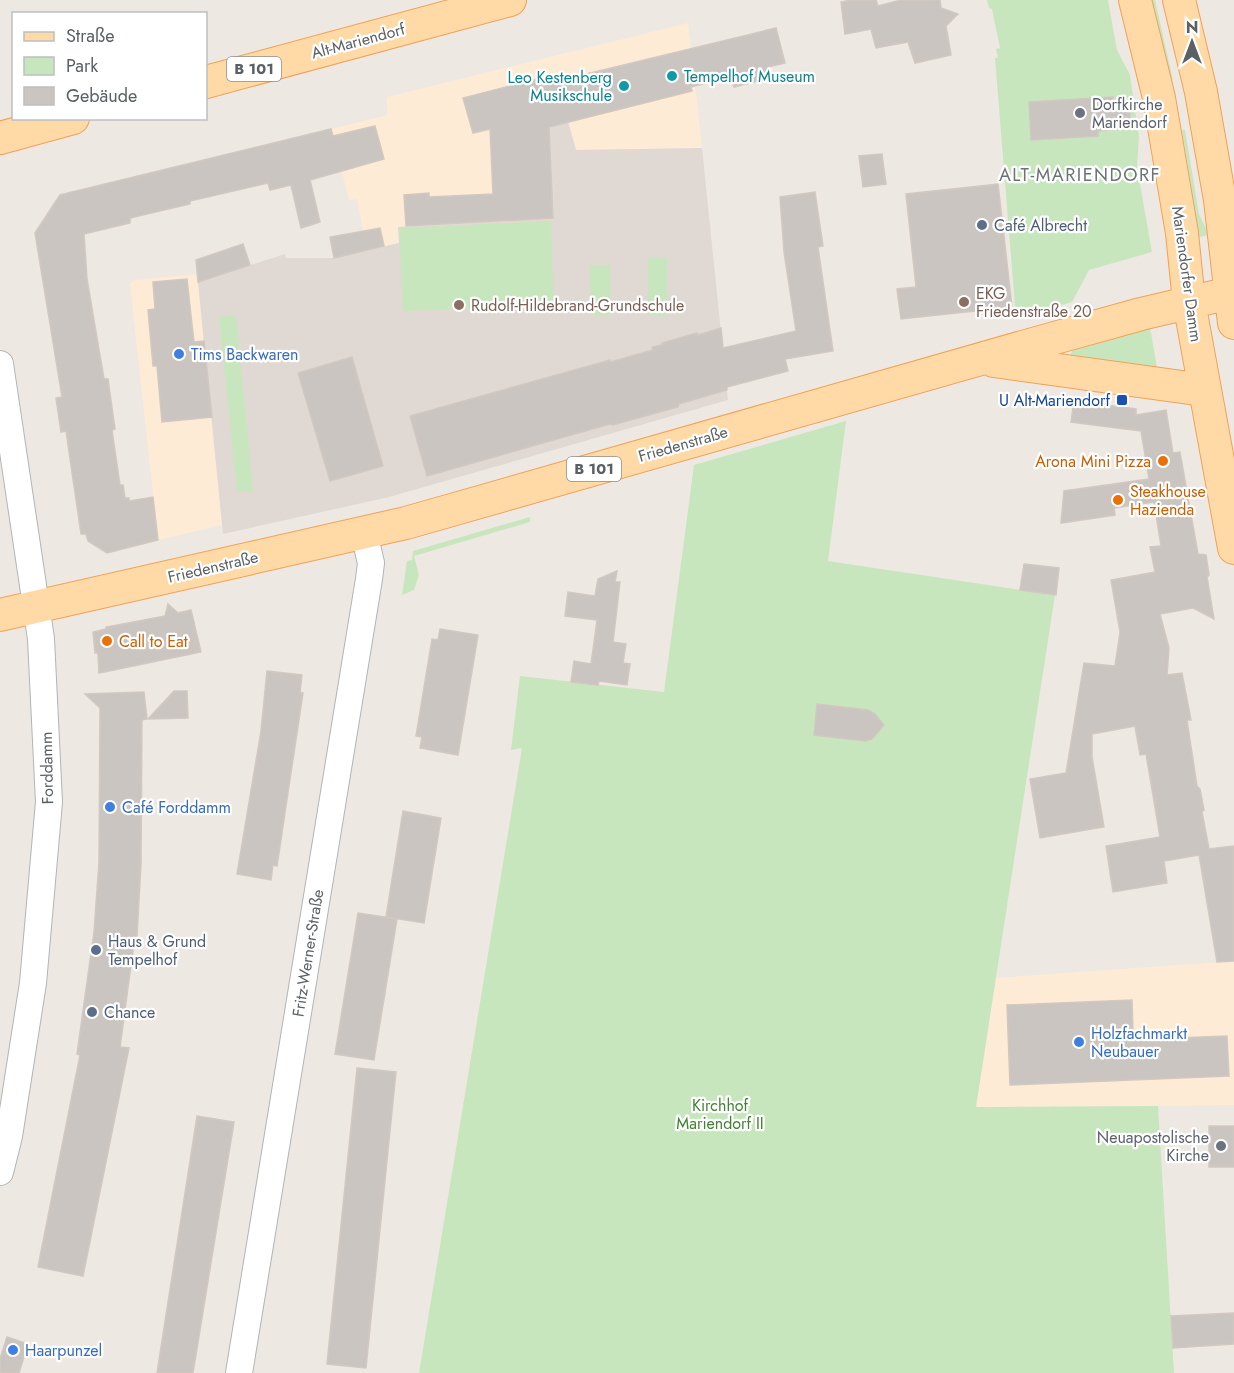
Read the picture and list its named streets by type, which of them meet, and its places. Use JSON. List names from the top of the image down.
{
  "streets": {
    "main road": [
      "Alt-Mariendorf",
      "B 101",
      "Mariendorfer Damm",
      "Friedenstraße"
    ],
    "street": ["Forddamm", "Fritz-Werner-Straße"]
  },
  "crossings": [
    ["B 101", "Mariendorfer Damm"],
    ["B 101", "Friedenstraße"],
    ["Mariendorfer Damm", "Friedenstraße"],
    ["Friedenstraße", "Forddamm"],
    ["Friedenstraße", "Fritz-Werner-Straße"]
  ],
  "districts": ["ALT-MARIENDORF"],
  "parks": ["Kirchhof Mariendorf II"],
  "places": {
    "other": [
      "Tempelhof Museum",
      "Leo Kestenberg Musikschule",
      "Dorfkirche Mariendorf",
      "Café Albrecht",
      "EKG Friedenstraße 20",
      "Rudolf-Hildebrand-Grundschule",
      "Tims Backwaren",
      "Arona Mini Pizza",
      "Steakhouse Hazienda",
      "Call to Eat",
      "Café Forddamm",
      "Haus & Grund Tempelhof",
      "Chance",
      "Holzfachmarkt Neubauer",
      "Neuapostolische Kirche",
      "Haarpunzel"
    ],
    "transit": ["U Alt-Mariendorf"]
  },
  "legend": ["Straße", "Park", "Gebäude"],
  "north": "top"
}
